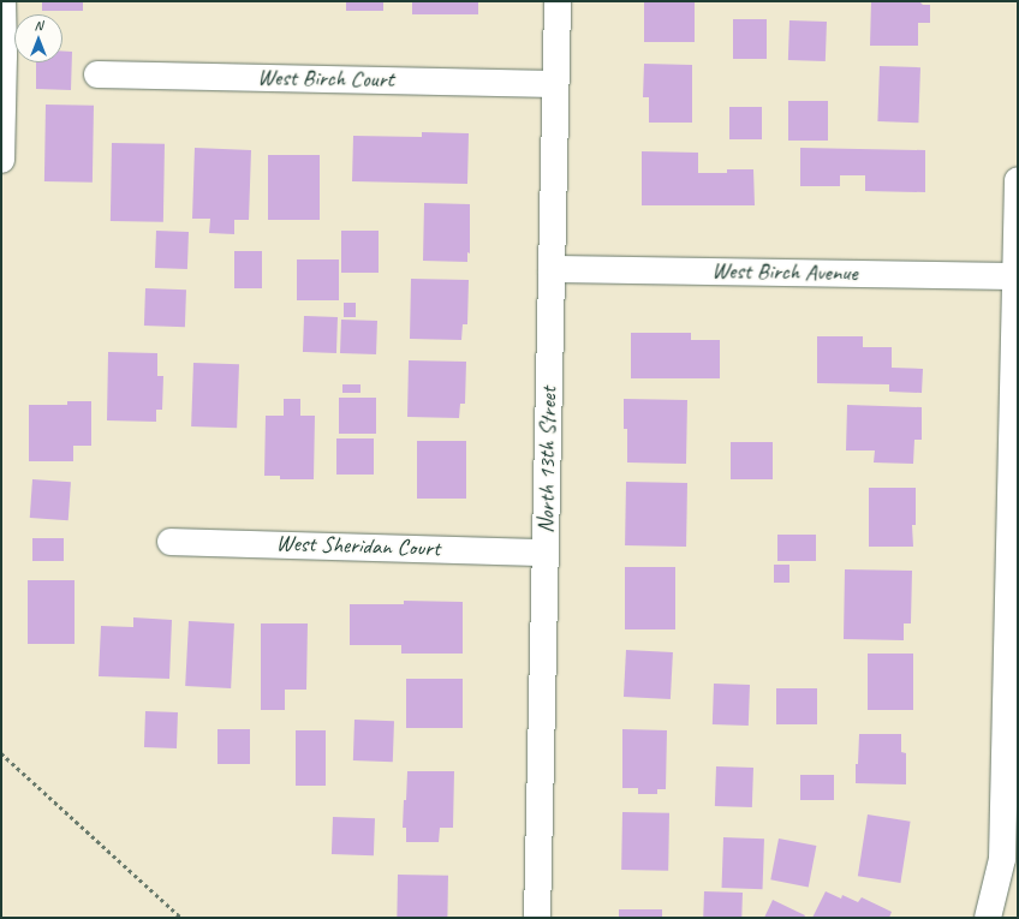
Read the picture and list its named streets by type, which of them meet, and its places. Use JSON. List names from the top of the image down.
{
  "streets": {
    "street": [
      "West Birch Court",
      "West Birch Avenue",
      "North 13th Street",
      "West Sheridan Court"
    ]
  },
  "crossings": [
    ["West Birch Court", "North 13th Street"],
    ["West Birch Avenue", "North 13th Street"],
    ["North 13th Street", "West Sheridan Court"]
  ],
  "north": "top"
}
